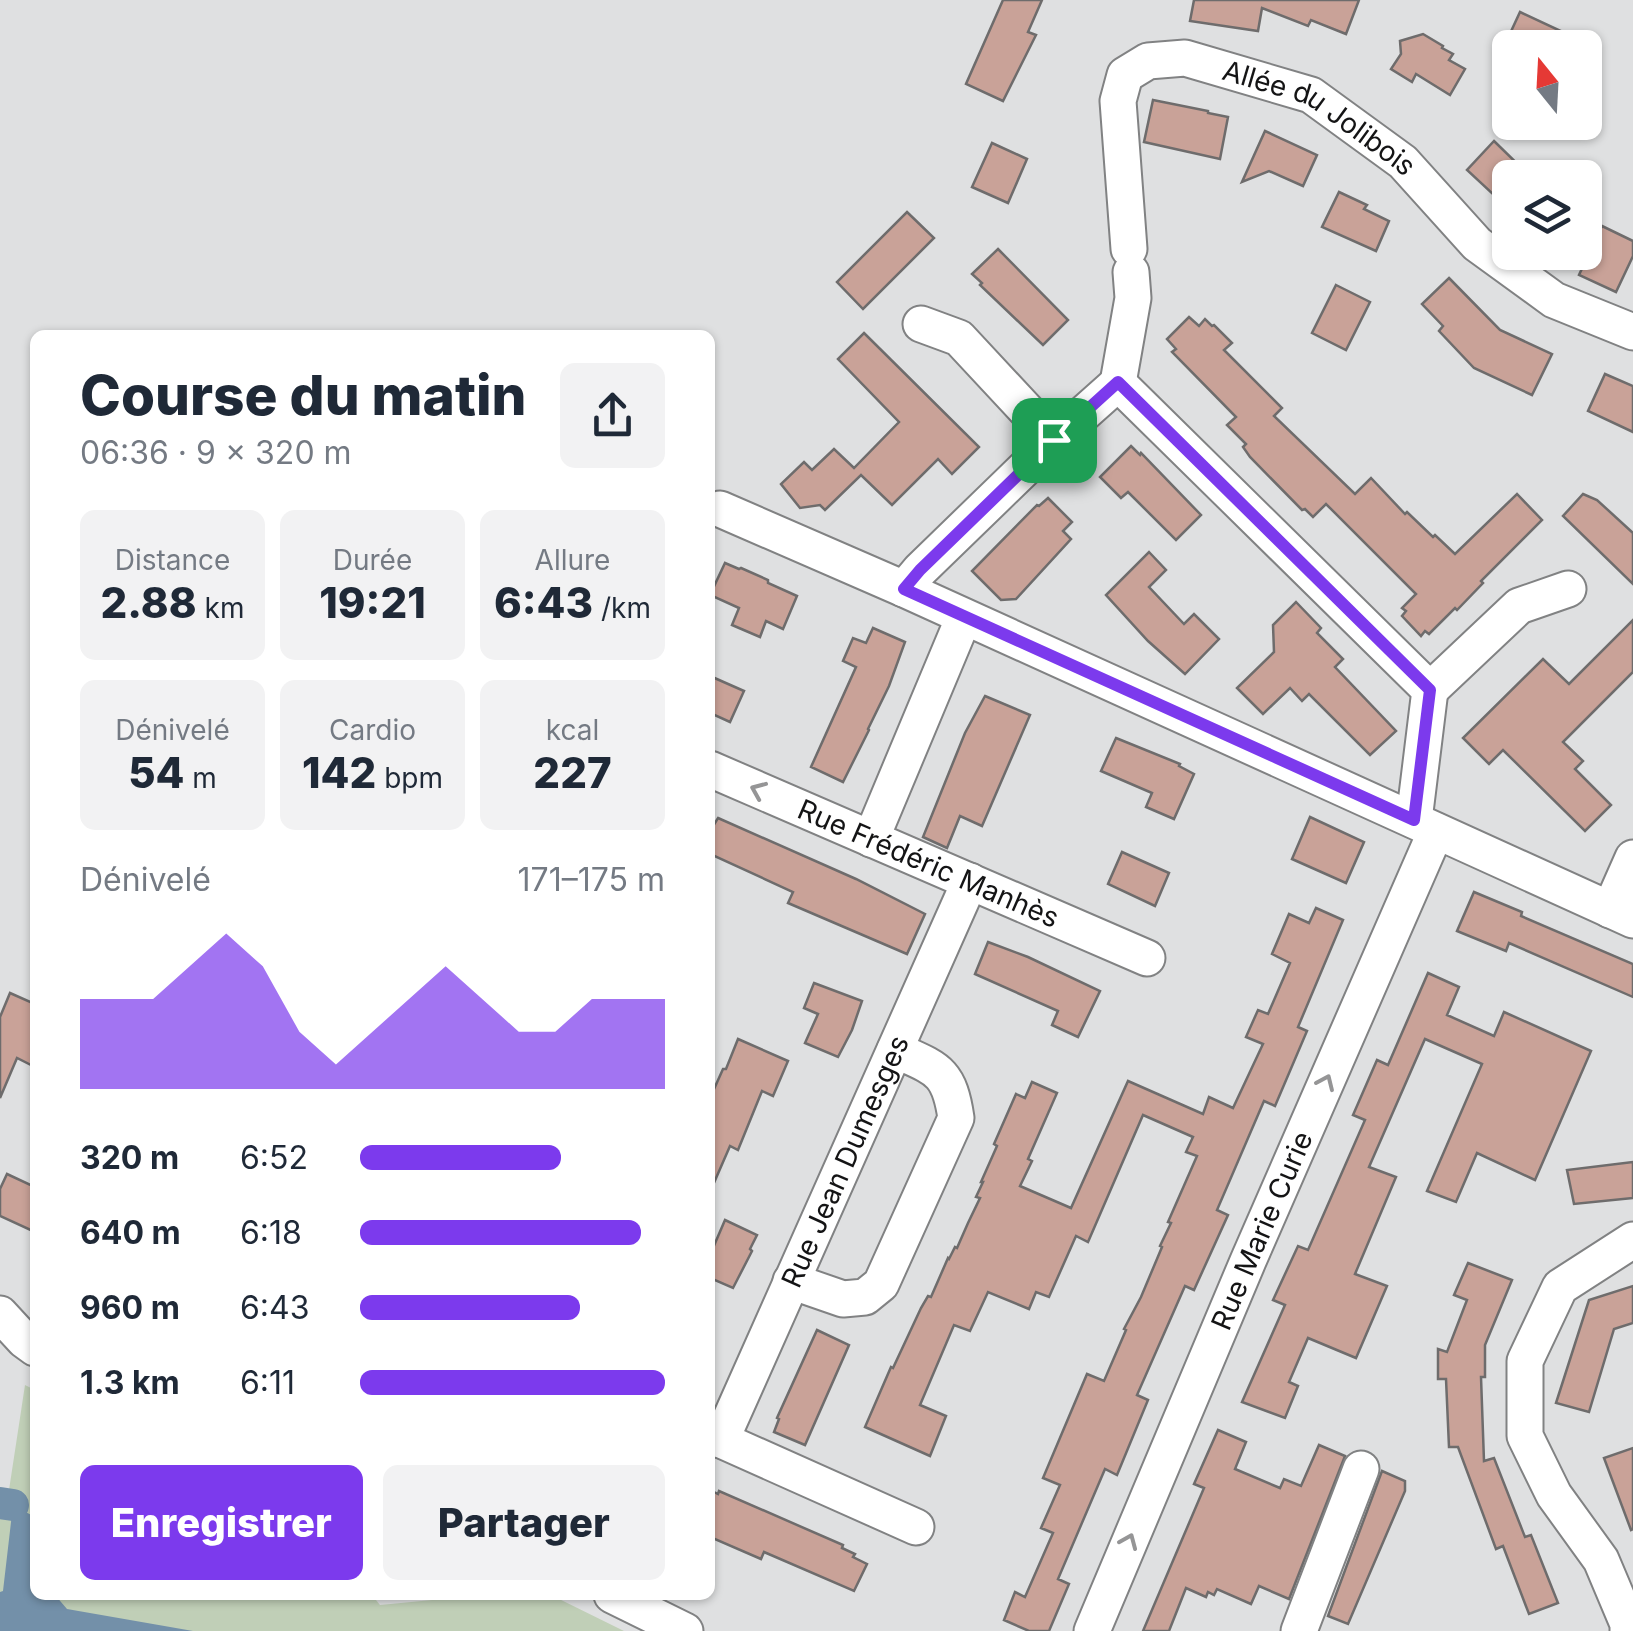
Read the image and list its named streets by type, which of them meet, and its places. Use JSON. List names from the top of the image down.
{
  "streets": {
    "street": [
      "Allée du Jolibois",
      "Rue Frédéric Manhès",
      "Rue Jean Dumesges",
      "Rue Marie Curie"
    ]
  },
  "crossings": [
    ["Rue Frédéric Manhès", "Rue Jean Dumesges"]
  ],
  "one_way": ["Rue Marie Curie"],
  "north": "top",
  "page": {
    "heading": ["Course du matin", "06:36 · 9 × 320 m"],
    "stats": [
      ["Distance", "2.88 km"],
      ["Durée", "19:21"],
      ["Allure", "6:43 /km"],
      ["Dénivelé", "54 m"],
      ["Cardio", "142 bpm"],
      ["kcal", "227"]
    ],
    "chart": ["Dénivelé", "171–175 m"],
    "list": [
      {
        "name": "320 m",
        "note": "6:52"
      },
      {
        "name": "640 m",
        "note": "6:18"
      },
      {
        "name": "960 m",
        "note": "6:43"
      },
      {
        "name": "1.3 km",
        "note": "6:11"
      }
    ],
    "buttons": ["Enregistrer", "Partager"]
  }
}
